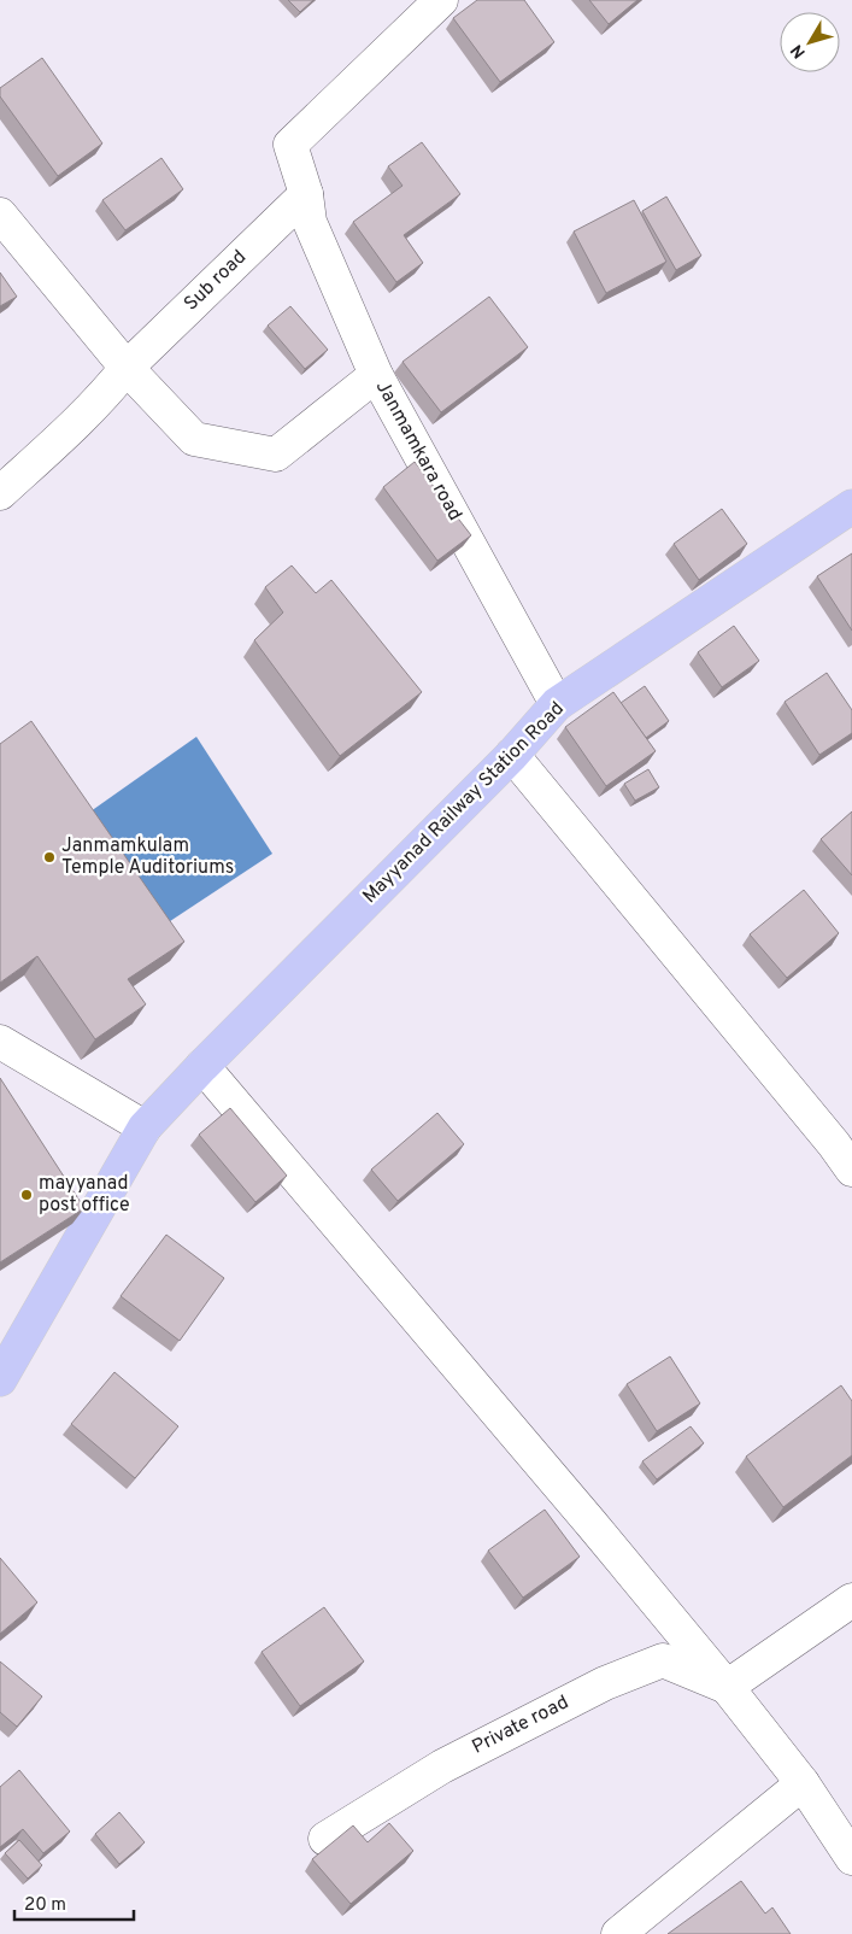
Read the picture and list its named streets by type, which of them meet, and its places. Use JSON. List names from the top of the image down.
{
  "streets": {
    "main road": ["Mayyanad Railway Station Road"],
    "street": ["Sub road", "Janmamkara road", "Private road"]
  },
  "crossings": [
    ["Sub road", "Janmamkara road"],
    ["Janmamkara road", "Mayyanad Railway Station Road"]
  ],
  "places": ["Janmamkulam Temple Auditoriums", "mayyanad post office"],
  "scale_bar": "20 m",
  "north": "bottom left"
}
